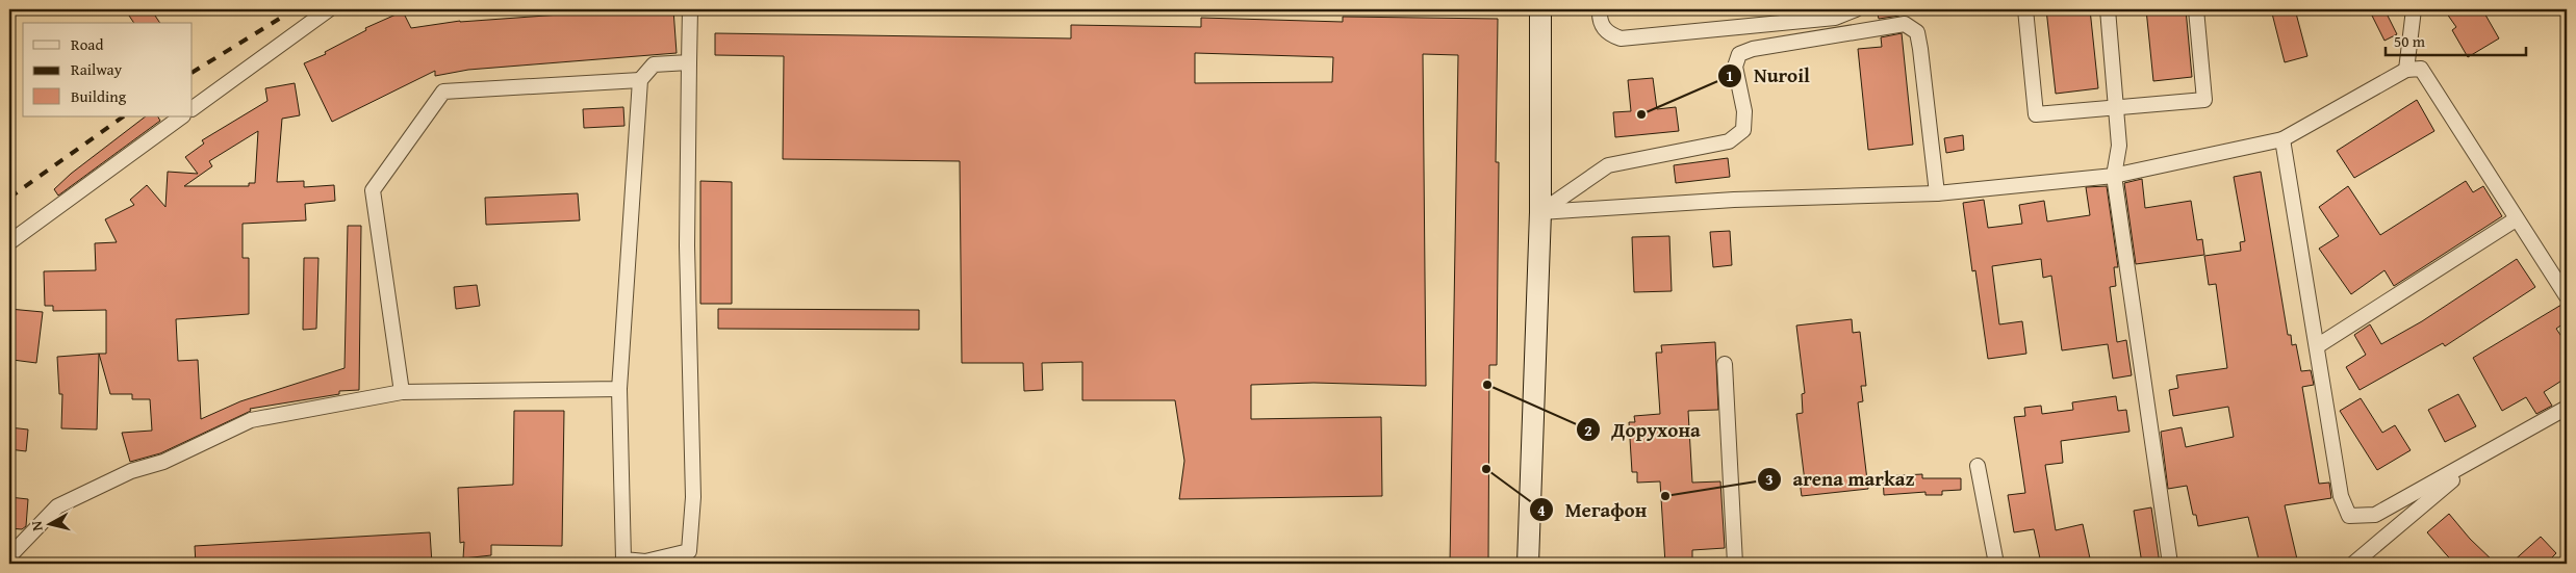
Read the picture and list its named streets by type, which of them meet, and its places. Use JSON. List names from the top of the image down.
{
  "places": [
    "Nuroil",
    "Дорухона",
    "Мегафон",
    "arena markaz"
  ],
  "legend": ["Road", "Railway", "Building"],
  "scale_bar": "50 m",
  "north": "left"
}
